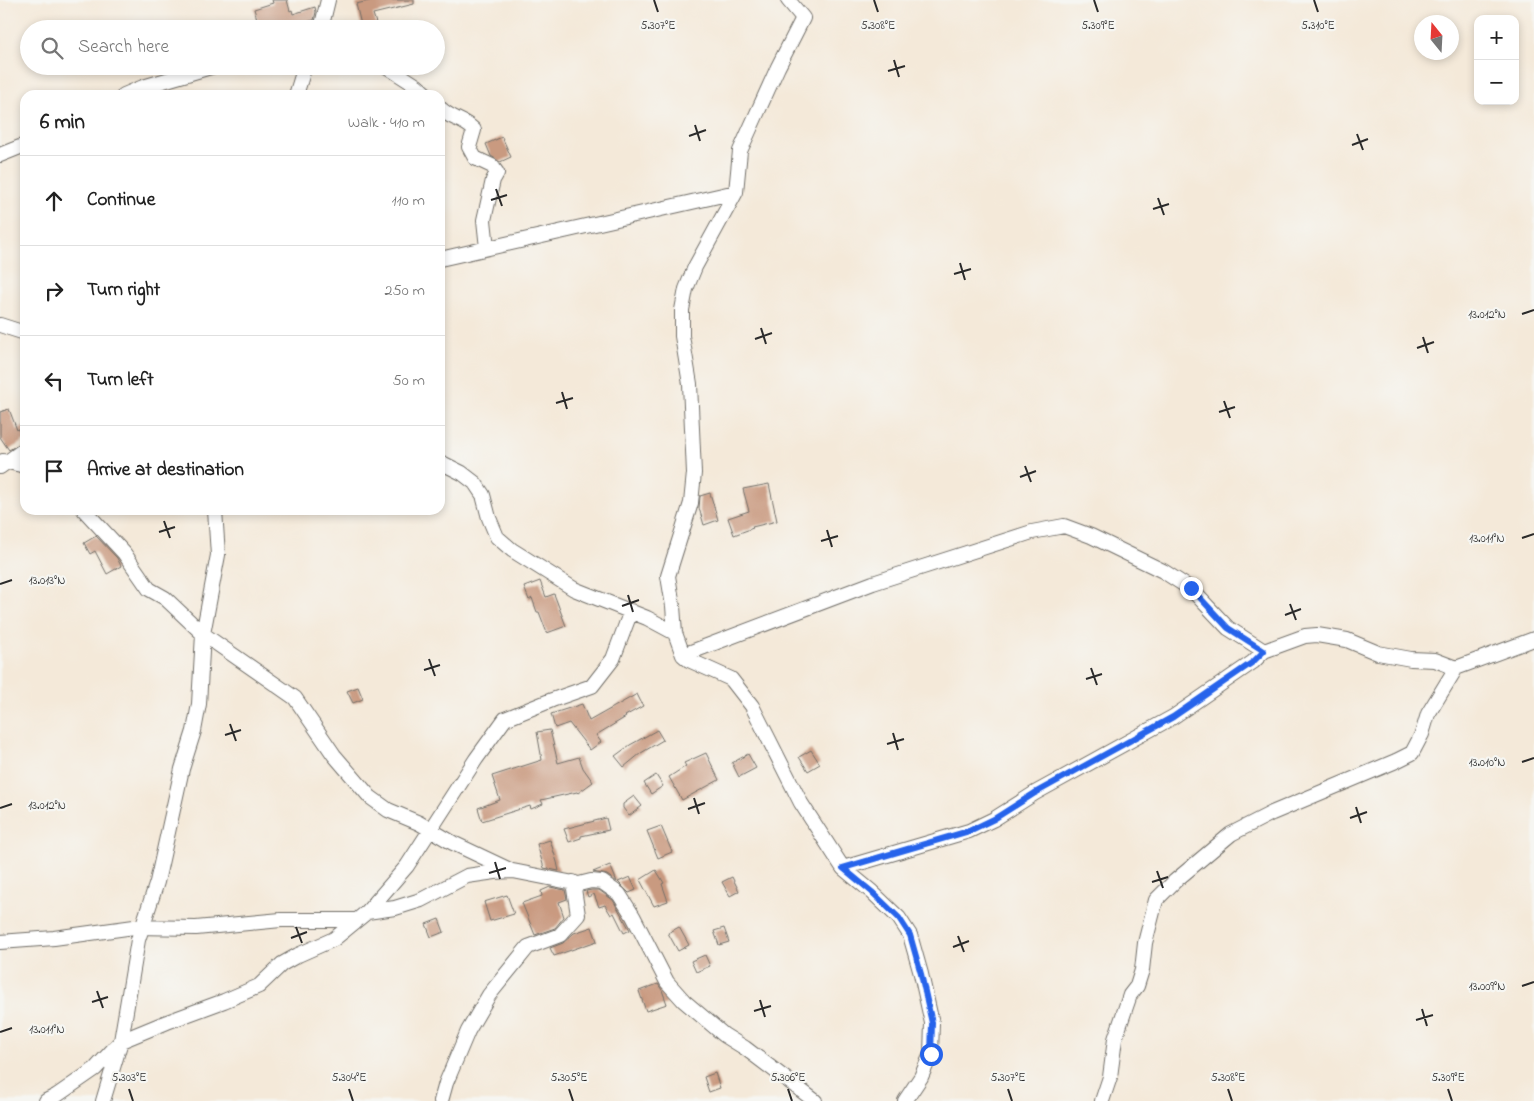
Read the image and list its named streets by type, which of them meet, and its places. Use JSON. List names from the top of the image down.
{
  "north": "top",
  "page": {
    "map_buttons": ["+", "−"],
    "search": "Search here",
    "heading": ["6 min", "Walk · 410 m"],
    "list": [
      ["Continue", "110 m"],
      ["Turn right", "250 m"],
      ["Turn left", "50 m"],
      "Arrive at destination"
    ]
  },
  "coordinates": [
    "5.307°E",
    "5.308°E",
    "5.309°E",
    "5.310°E",
    "13.012°N",
    "13.011°N",
    "13.013°N",
    "13.010°N",
    "13.009°N",
    "5.303°E",
    "5.304°E",
    "5.305°E",
    "5.306°E"
  ]
}
